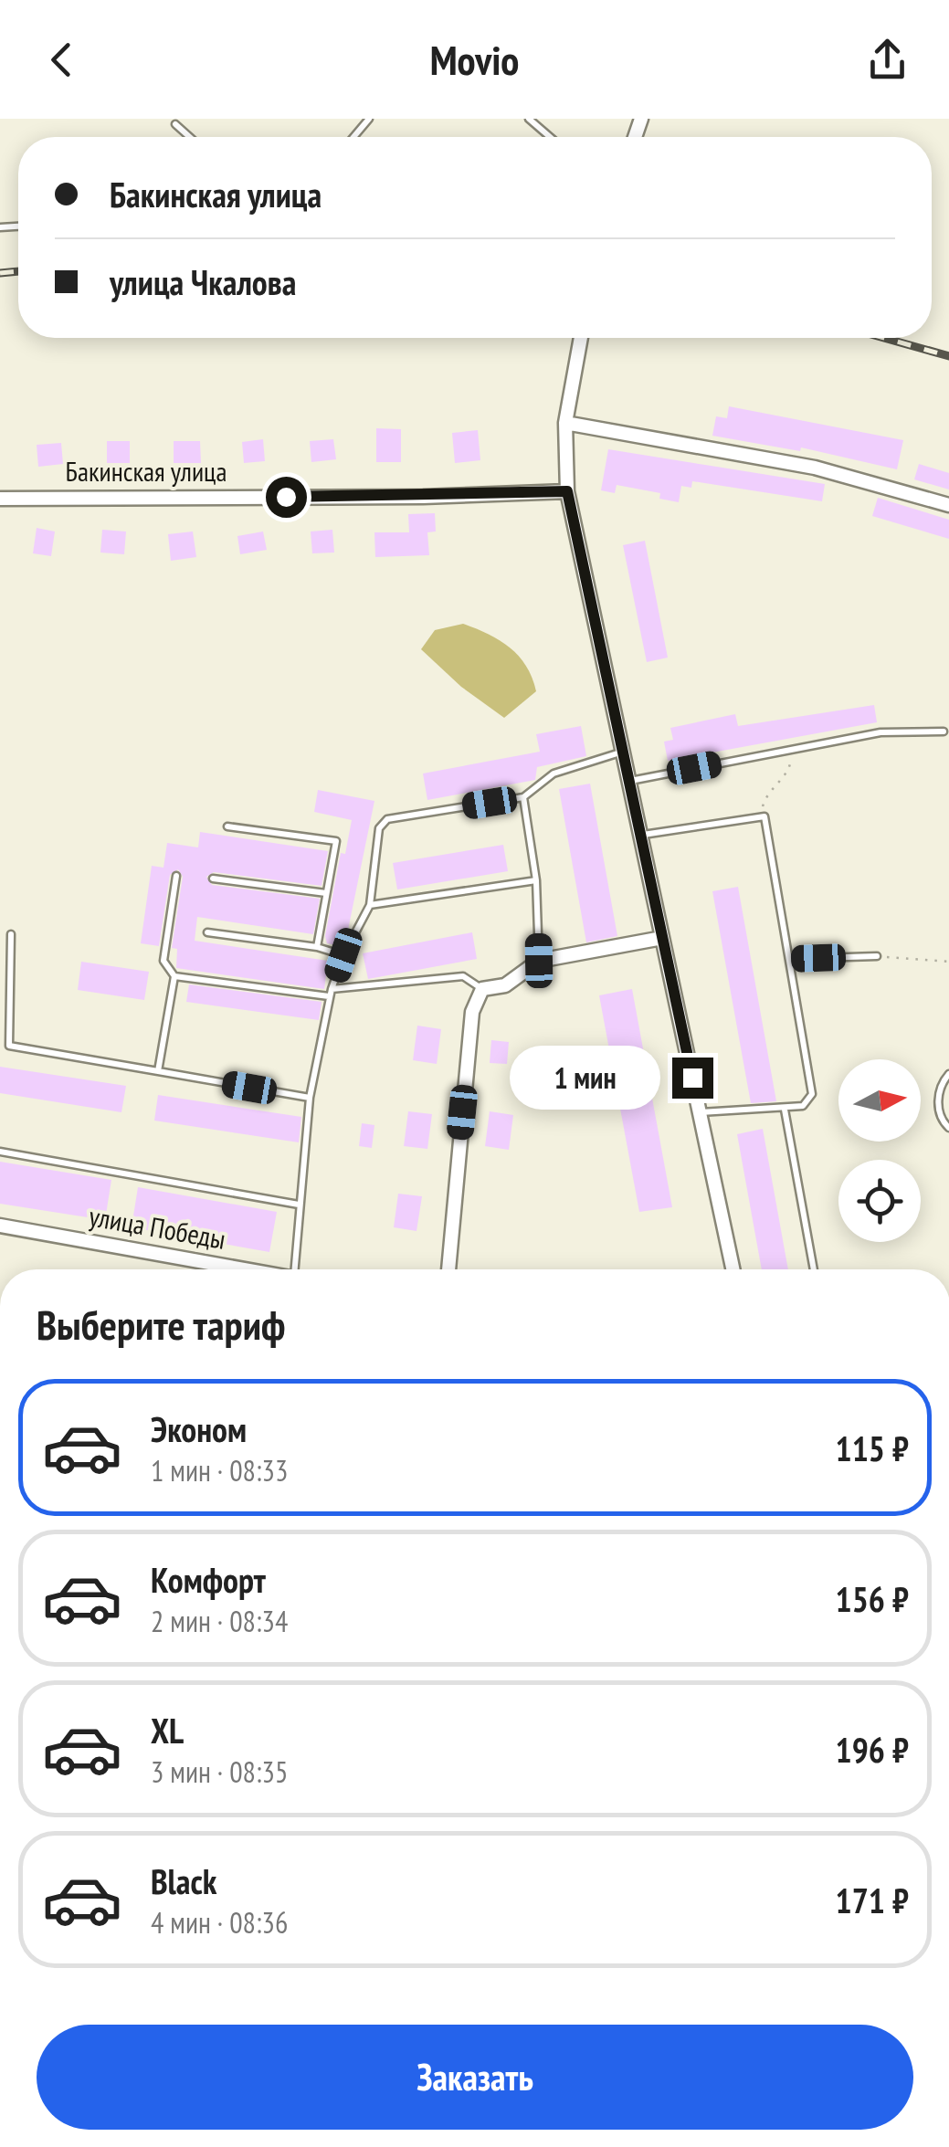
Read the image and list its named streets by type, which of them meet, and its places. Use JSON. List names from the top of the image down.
{
  "streets": {
    "street": ["Бакинская улица", "улица Победы"]
  },
  "north": "right",
  "page": {
    "header": "Movio",
    "banner": ["Бакинская улица", "улица Чкалова"],
    "bubble": "1 мин",
    "heading": "Выберите тариф",
    "list": [
      {
        "name": "Эконом",
        "note": "1 мин · 08:33",
        "value": "115 ₽"
      },
      {
        "name": "Комфорт",
        "note": "2 мин · 08:34",
        "value": "156 ₽"
      },
      {
        "name": "XL",
        "note": "3 мин · 08:35",
        "value": "196 ₽"
      },
      {
        "name": "Black",
        "note": "4 мин · 08:36",
        "value": "171 ₽"
      }
    ],
    "buttons": "Заказать"
  }
}
